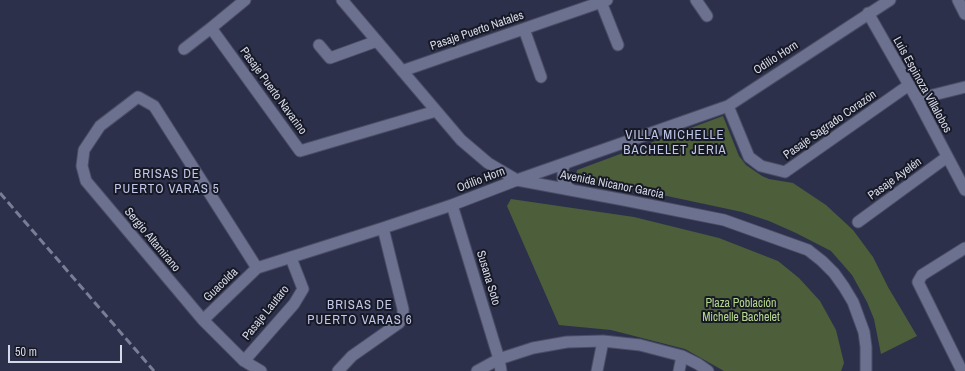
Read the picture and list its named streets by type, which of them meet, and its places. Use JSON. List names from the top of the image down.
{
  "streets": {
    "street": [
      "Pasaje Puerto Natales",
      "Odilio Horn",
      "Luis Espinoza Villalobos",
      "Pasaje Puerto Navarino",
      "Pasaje Sagrado Corazón",
      "Pasaje Ayelén",
      "Avenida Nicanor García",
      "Sergio Altamirano",
      "Susana Soto",
      "Guacolda",
      "Pasaje Lautaro"
    ]
  },
  "crossings": [
    ["Pasaje Puerto Natales", "Avenida Nicanor García"],
    ["Odilio Horn", "Luis Espinoza Villalobos"],
    ["Odilio Horn", "Pasaje Sagrado Corazón"],
    ["Odilio Horn", "Avenida Nicanor García"],
    ["Odilio Horn", "Sergio Altamirano"],
    ["Odilio Horn", "Susana Soto"],
    ["Odilio Horn", "Guacolda"],
    ["Odilio Horn", "Pasaje Lautaro"],
    ["Luis Espinoza Villalobos", "Pasaje Sagrado Corazón"],
    ["Luis Espinoza Villalobos", "Pasaje Ayelén"],
    ["Pasaje Puerto Navarino", "Avenida Nicanor García"],
    ["Sergio Altamirano", "Guacolda"],
    ["Sergio Altamirano", "Pasaje Lautaro"]
  ],
  "districts": ["VILLA MICHELLE BACHELET JERIA", "BRISAS DE PUERTO VARAS 5", "BRISAS DE PUERTO VARAS 6"],
  "parks": ["Plaza Población Michelle Bachelet"],
  "scale_bar": "50 m"
}
